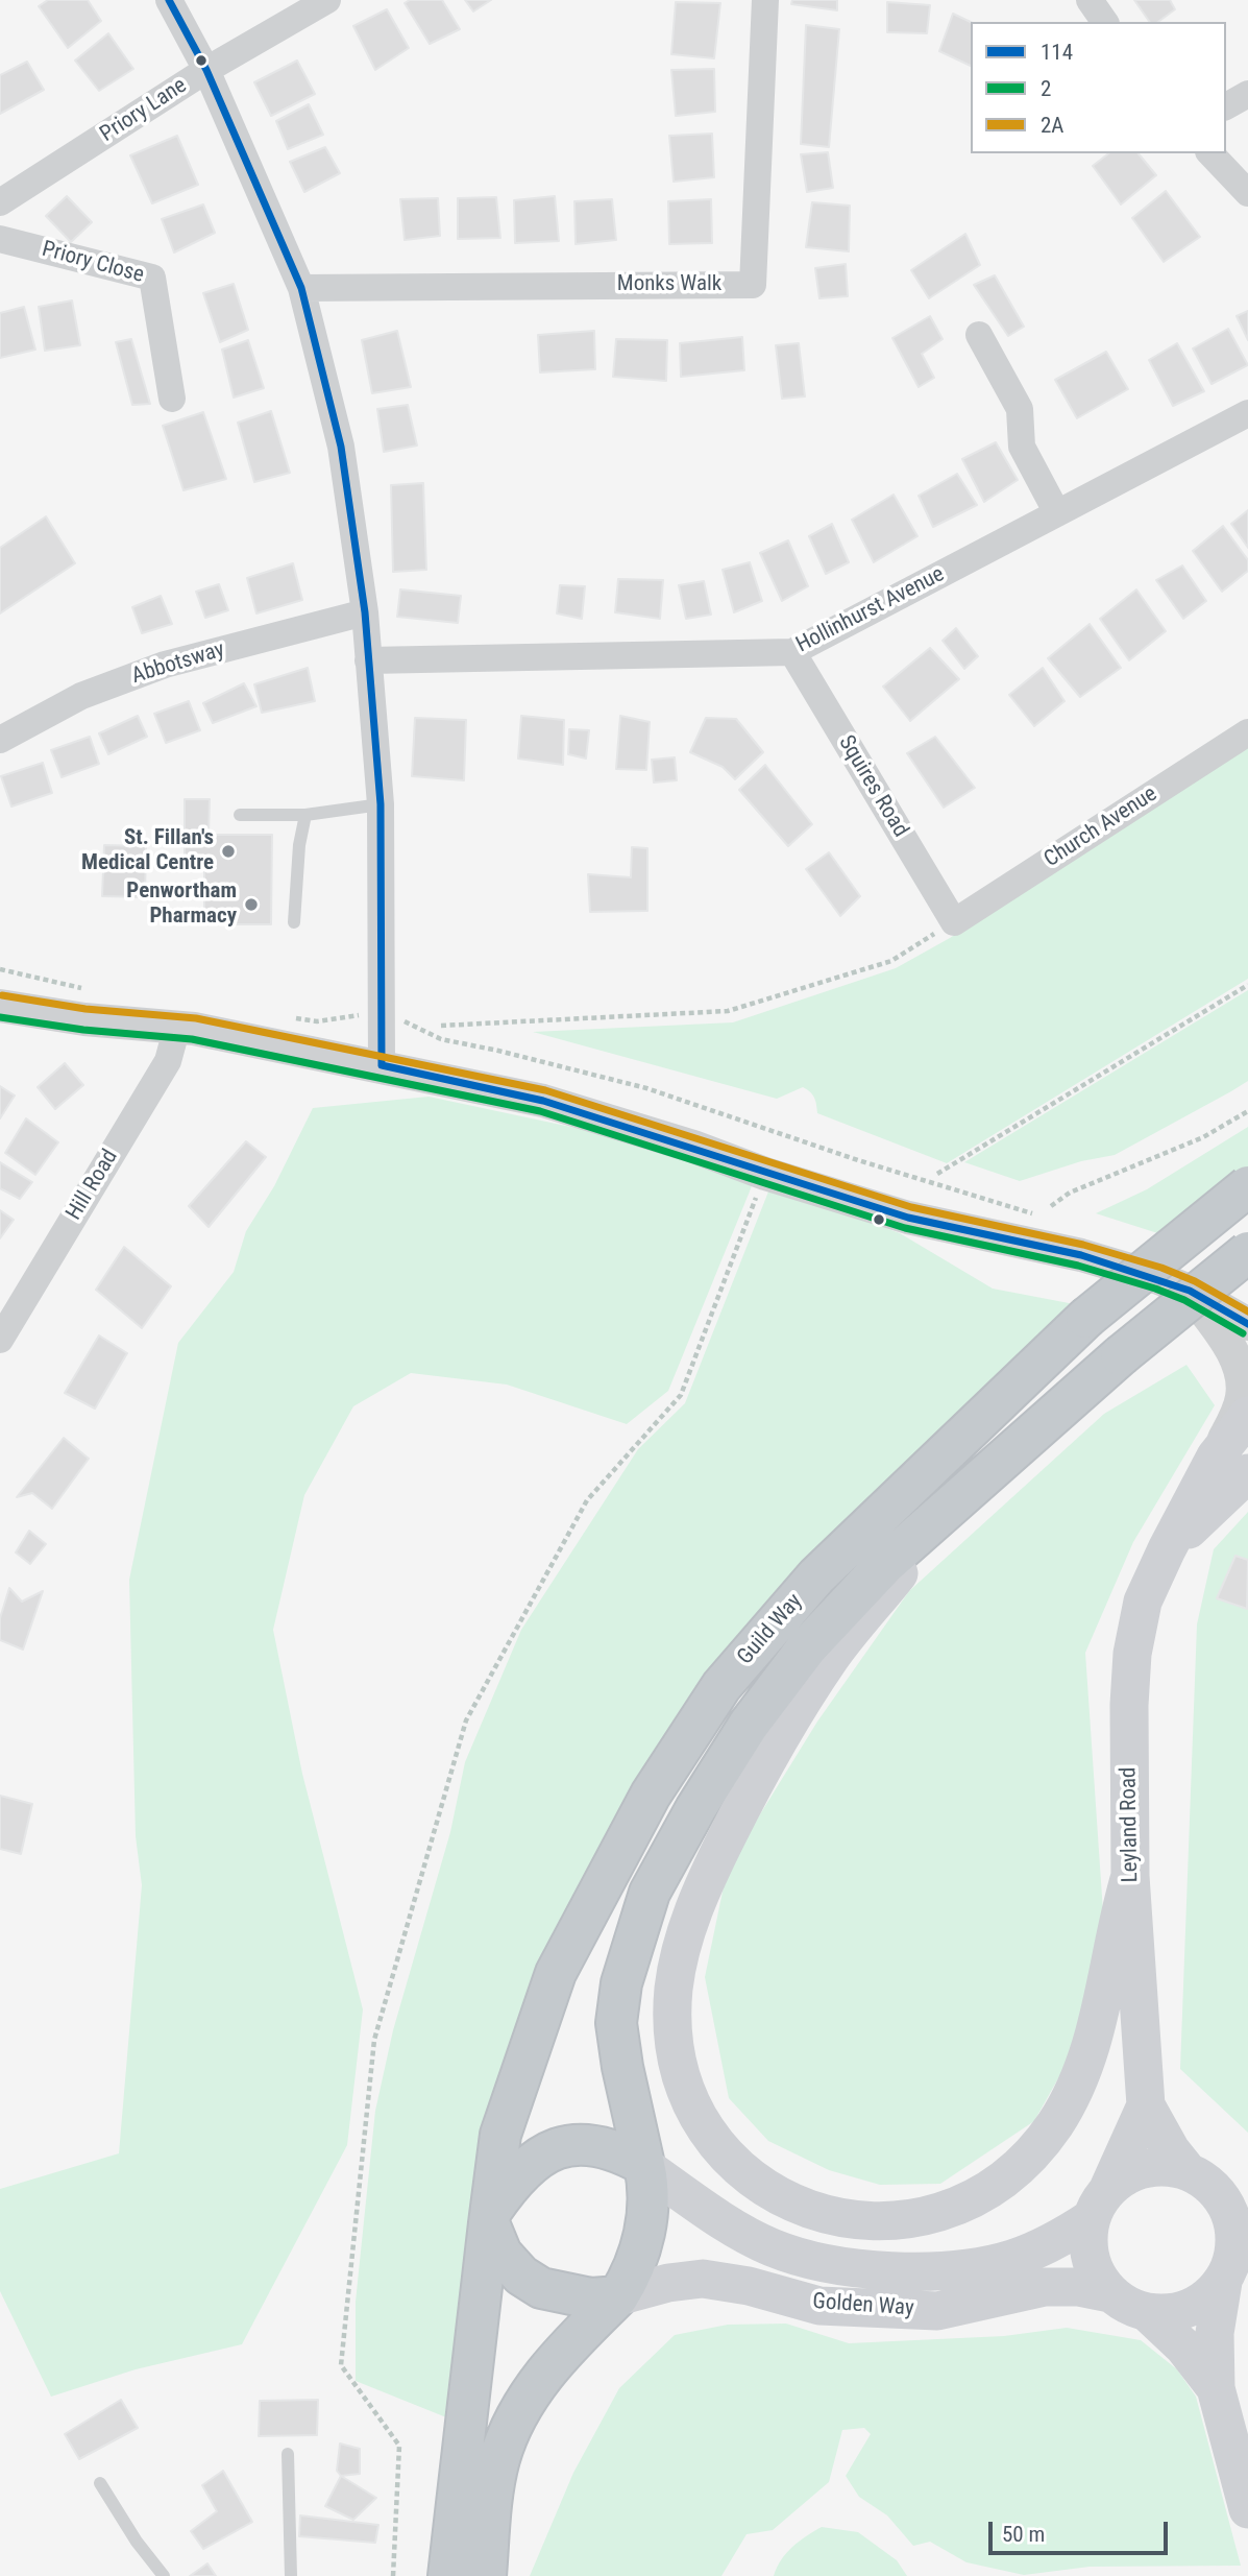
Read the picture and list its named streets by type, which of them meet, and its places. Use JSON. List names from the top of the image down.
{
  "streets": {
    "highway": ["Guild Way"],
    "main road": ["Leyland Road", "Golden Way"],
    "street": [
      "Priory Lane",
      "Priory Close",
      "Monks Walk",
      "Hollinhurst Avenue",
      "Abbotsway",
      "Squires Road",
      "Church Avenue",
      "Hill Road"
    ]
  },
  "crossings": [
    ["Hollinhurst Avenue", "Squires Road"],
    ["Squires Road", "Church Avenue"],
    ["Guild Way", "Golden Way"],
    ["Leyland Road", "Golden Way"]
  ],
  "places": ["St. Fillan's Medical Centre", "Penwortham Pharmacy"],
  "lines": ["transit line 114", "transit line 2A", "transit line 2"],
  "legend": ["114", "2", "2A"],
  "scale_bar": "50 m"
}
